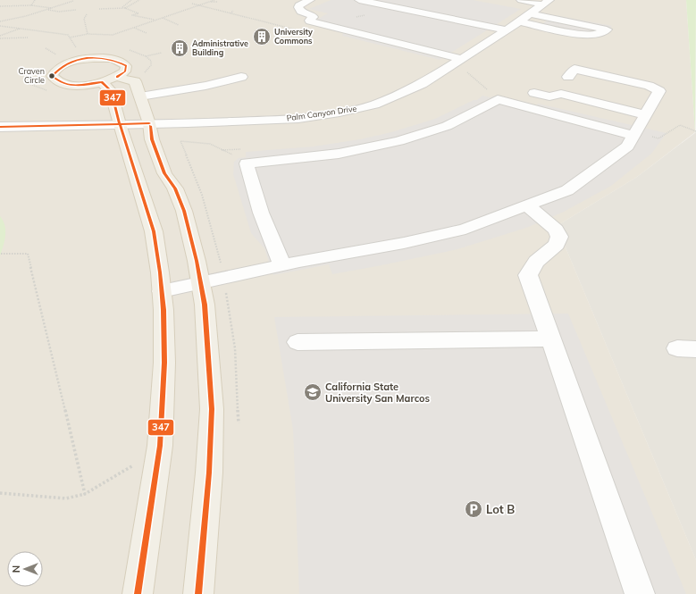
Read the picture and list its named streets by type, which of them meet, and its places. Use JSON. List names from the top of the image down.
{
  "streets": {
    "street": ["Palm Canyon Drive"]
  },
  "places": {
    "building": ["University Commons", "Administrative Building"],
    "other": ["Craven Circle"],
    "school or university": ["California State University San Marcos"],
    "parking": ["Lot B"]
  },
  "lines": ["transit line 347"],
  "north": "left"
}
